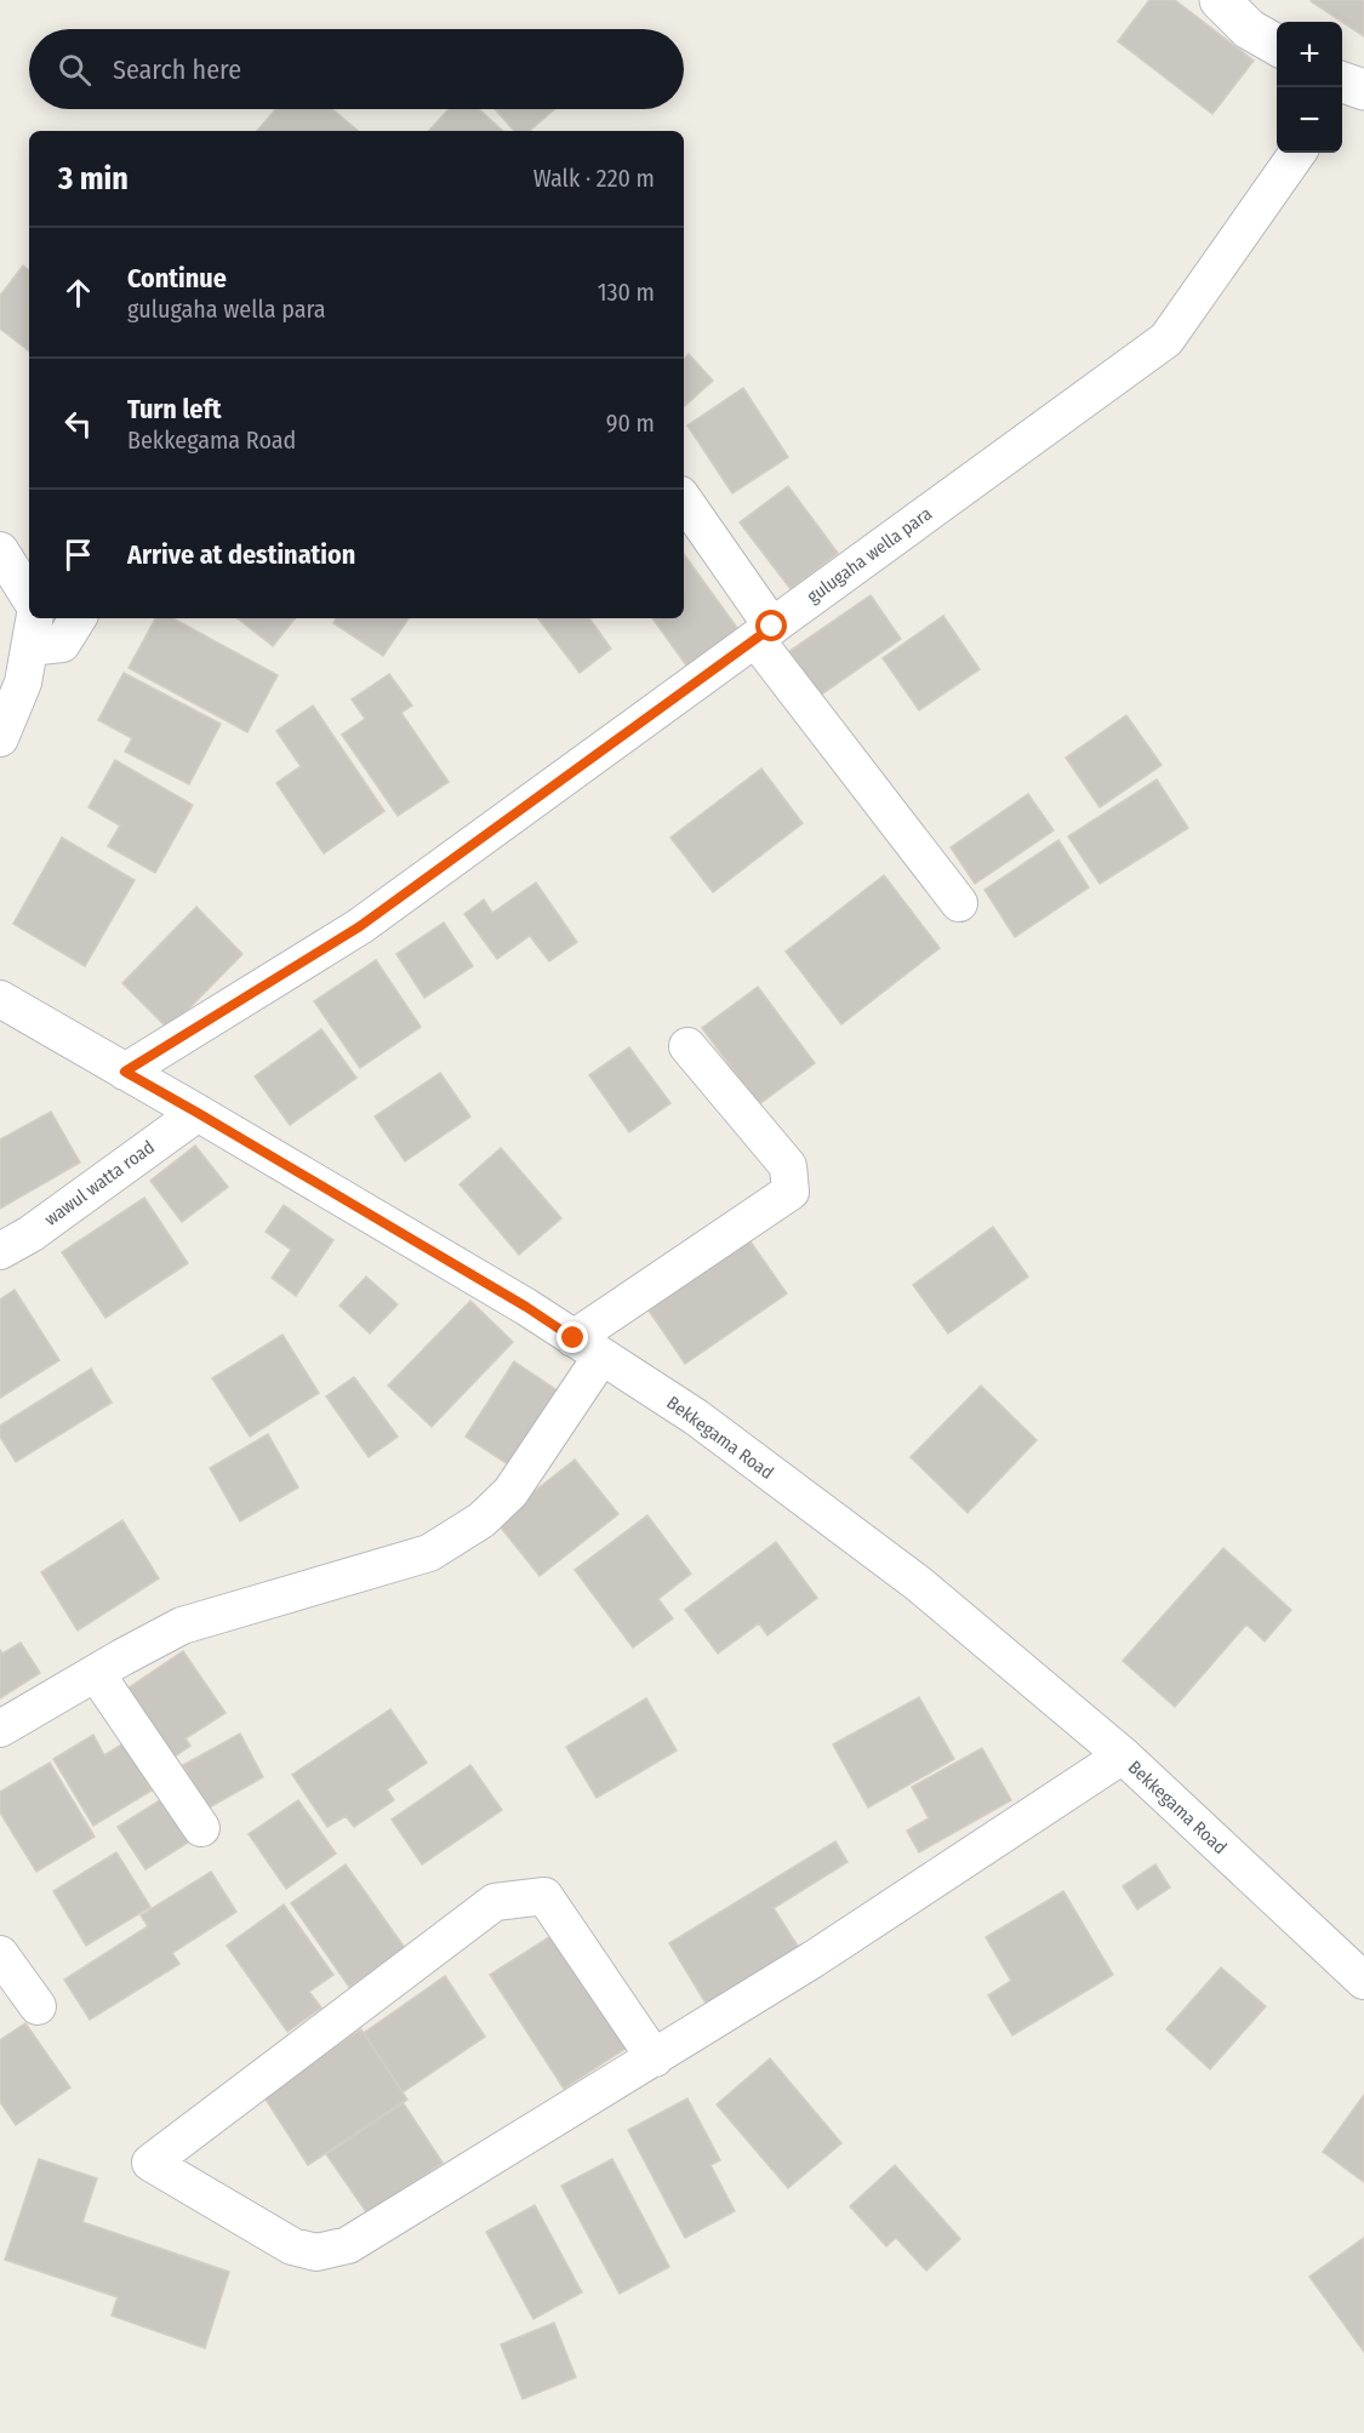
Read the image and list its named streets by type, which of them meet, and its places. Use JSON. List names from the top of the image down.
{
  "streets": {
    "street": ["gulugaha wella para", "wawul watta road", "Bekkegama Road"]
  },
  "crossings": [
    ["gulugaha wella para", "Bekkegama Road"],
    ["wawul watta road", "Bekkegama Road"]
  ],
  "page": {
    "map_buttons": ["+", "−"],
    "search": "Search here",
    "heading": ["3 min", "Walk · 220 m"],
    "list": [
      ["Continue", "gulugaha wella para", "130 m"],
      ["Turn left", "Bekkegama Road", "90 m"],
      "Arrive at destination"
    ]
  }
}
